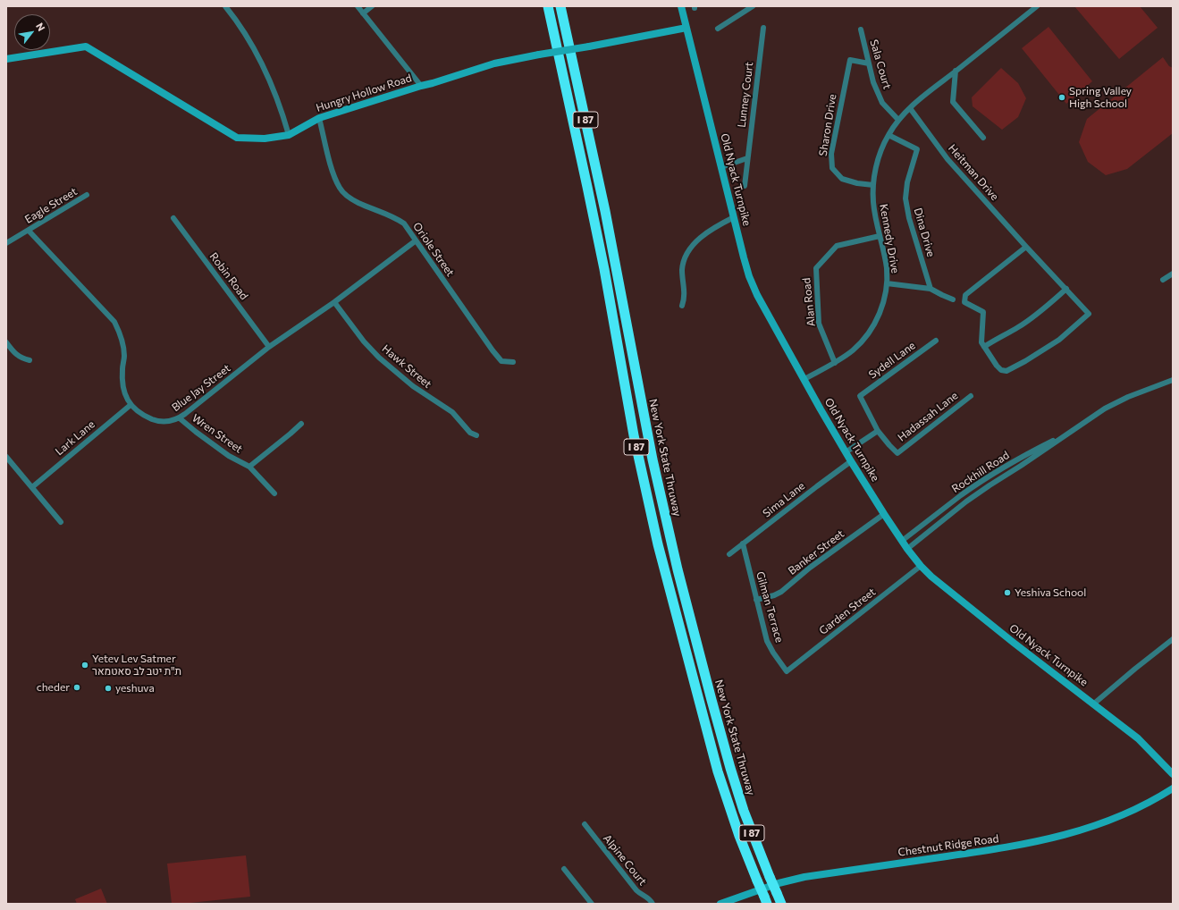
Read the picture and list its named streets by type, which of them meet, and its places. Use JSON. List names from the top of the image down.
{
  "streets": {
    "highway": ["I 87", "New York State Thruway"],
    "street": [
      "Sala Court",
      "Hungry Hollow Road",
      "Lunney Court",
      "Sharon Drive",
      "Heitman Drive",
      "Old Nyack Turnpike",
      "Eagle Street",
      "Dina Drive",
      "Kennedy Drive",
      "Oriole Street",
      "Robin Road",
      "Alan Road",
      "Sydell Lane",
      "Hawk Street",
      "Blue Jay Street",
      "Hadassah Lane",
      "Wren Street",
      "Lark Lane",
      "Rockhill Road",
      "Sima Lane",
      "Banker Street",
      "Gilman Terrace",
      "Garden Street",
      "Chestnut Ridge Road",
      "Alpine Court"
    ]
  },
  "crossings": [
    ["Sala Court", "Sharon Drive"],
    ["Sala Court", "Kennedy Drive"],
    ["Hungry Hollow Road", "Old Nyack Turnpike"],
    ["Hungry Hollow Road", "Oriole Street"],
    ["Sharon Drive", "Kennedy Drive"],
    ["Heitman Drive", "Kennedy Drive"],
    ["Old Nyack Turnpike", "Kennedy Drive"],
    ["Old Nyack Turnpike", "Rockhill Road"],
    ["Old Nyack Turnpike", "Sima Lane"],
    ["Old Nyack Turnpike", "Banker Street"],
    ["Old Nyack Turnpike", "Garden Street"],
    ["Eagle Street", "Blue Jay Street"],
    ["Dina Drive", "Kennedy Drive"],
    ["Kennedy Drive", "Alan Road"],
    ["Oriole Street", "Blue Jay Street"],
    ["Robin Road", "Blue Jay Street"],
    ["Sydell Lane", "Hadassah Lane"],
    ["Hawk Street", "Blue Jay Street"],
    ["Blue Jay Street", "Wren Street"],
    ["Blue Jay Street", "Lark Lane"],
    ["Sima Lane", "Gilman Terrace"],
    ["Banker Street", "Gilman Terrace"],
    ["Gilman Terrace", "Garden Street"]
  ],
  "places": [
    "Spring Valley High School",
    "Yeshiva School",
    "Yetev Lev Satmer ת\"ת יטב לב סאטמאר",
    "cheder",
    "yeshuva"
  ],
  "north": "top right"
}
